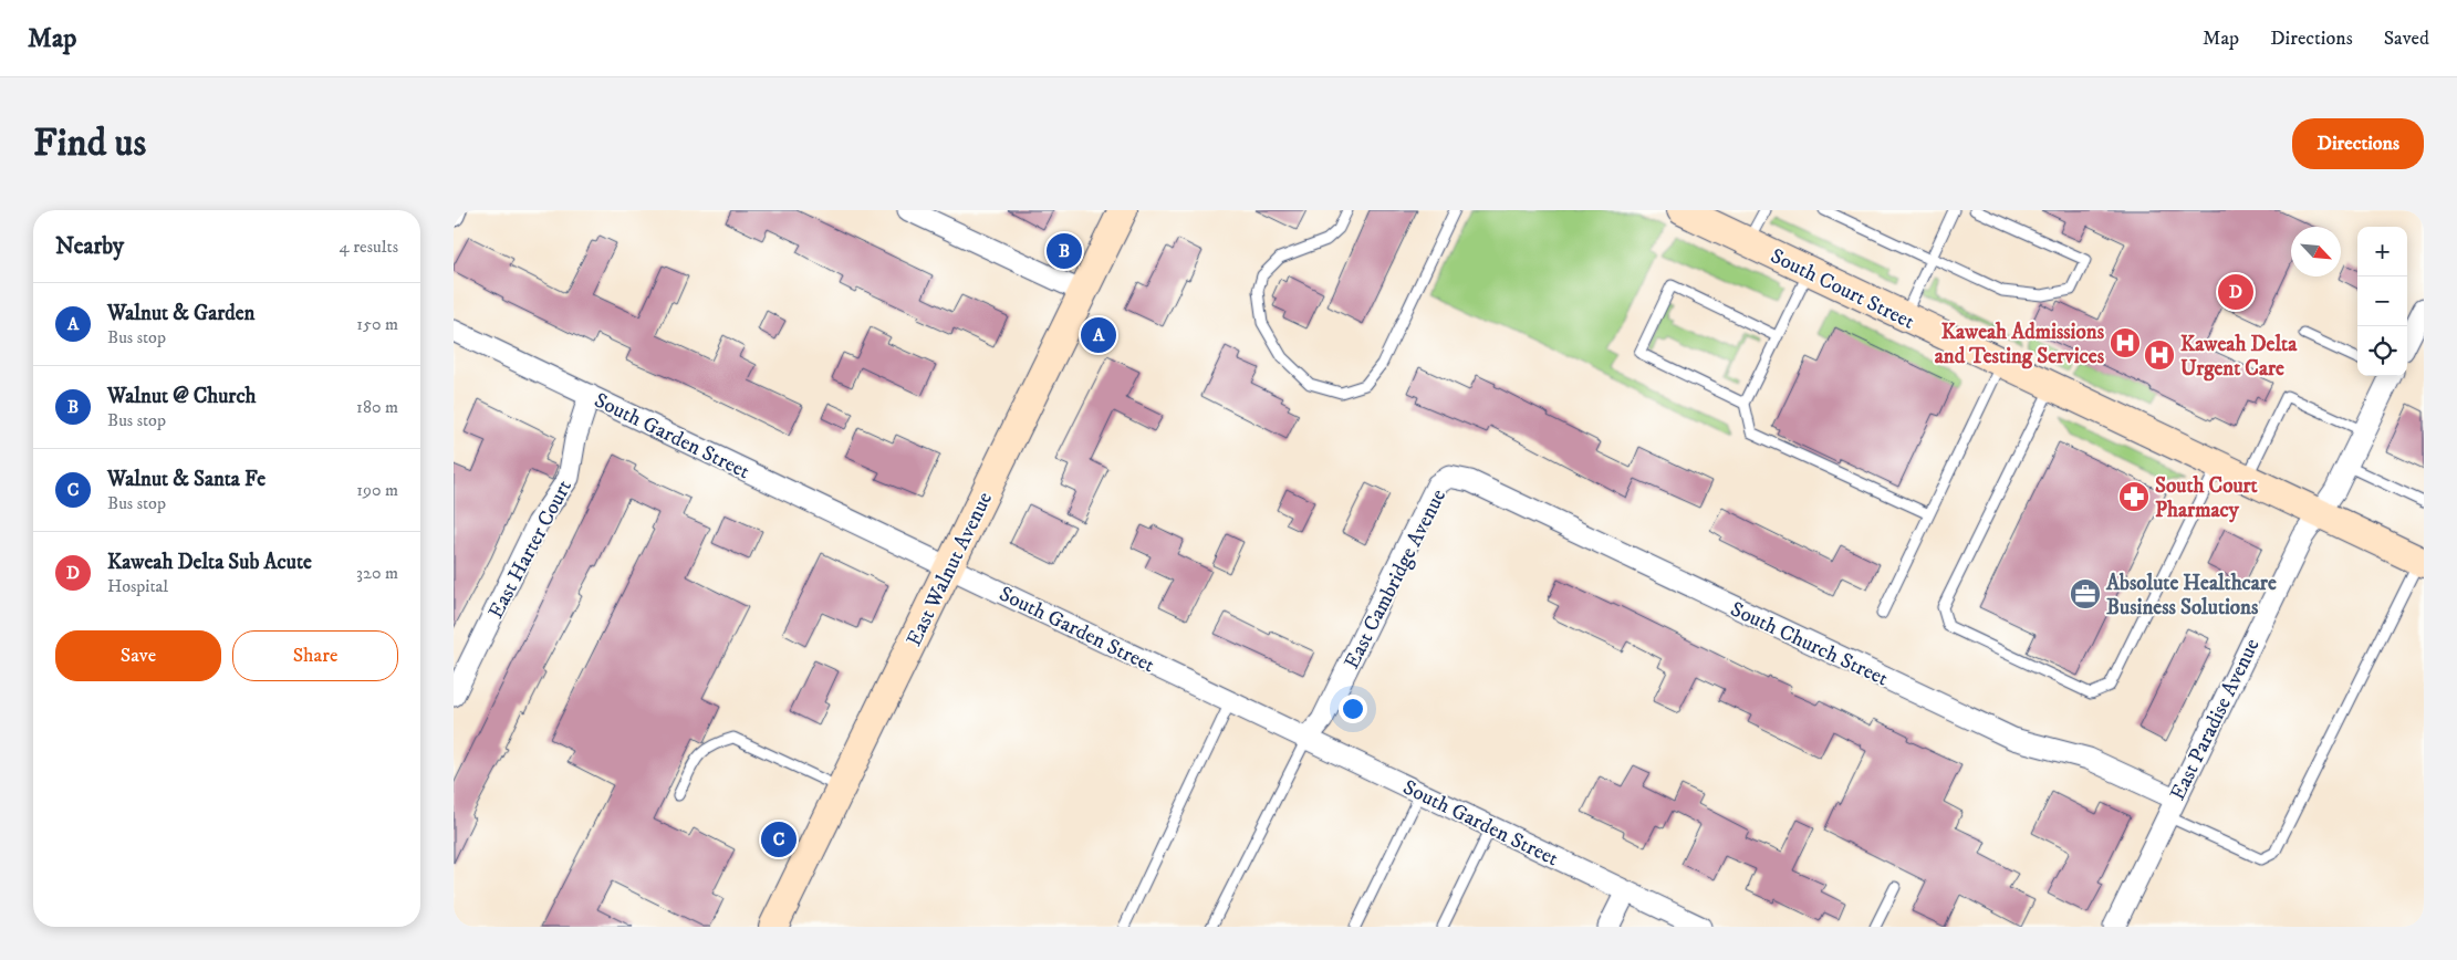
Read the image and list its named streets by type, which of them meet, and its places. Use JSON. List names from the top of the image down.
{
  "streets": {
    "street": [
      "South Court Street",
      "South Garden Street",
      "East Harter Court",
      "East Walnut Avenue",
      "East Cambridge Avenue",
      "South Church Street",
      "East Paradise Avenue"
    ]
  },
  "crossings": [
    ["South Court Street", "East Paradise Avenue"],
    ["South Garden Street", "East Harter Court"],
    ["South Garden Street", "East Walnut Avenue"],
    ["South Garden Street", "East Cambridge Avenue"],
    ["East Cambridge Avenue", "South Church Street"],
    ["South Church Street", "East Paradise Avenue"]
  ],
  "places": {
    "hospital": ["Kaweah Admissions and Testing Services", "Kaweah Delta Urgent Care"],
    "pharmacy": ["South Court Pharmacy"],
    "office": ["Absolute Healthcare Business Solutions"]
  },
  "north": "bottom right",
  "page": {
    "header": "Map",
    "nav": ["Map", "Directions", "Saved"],
    "buttons": [
      "Directions",
      ["Save", "Share"]
    ],
    "title": "Find us",
    "heading": ["Nearby", "4 results"],
    "map_buttons": ["+", "−"],
    "pins": [
      "B",
      "D",
      "A",
      "C"
    ],
    "list": [
      {
        "mark": "A",
        "name": "Walnut & Garden",
        "note": "Bus stop",
        "value": "150 m"
      },
      {
        "mark": "B",
        "name": "Walnut @ Church",
        "note": "Bus stop",
        "value": "180 m"
      },
      {
        "mark": "C",
        "name": "Walnut & Santa Fe",
        "note": "Bus stop",
        "value": "190 m"
      },
      {
        "mark": "D",
        "name": "Kaweah Delta Sub Acute",
        "note": "Hospital",
        "value": "320 m"
      }
    ]
  }
}
